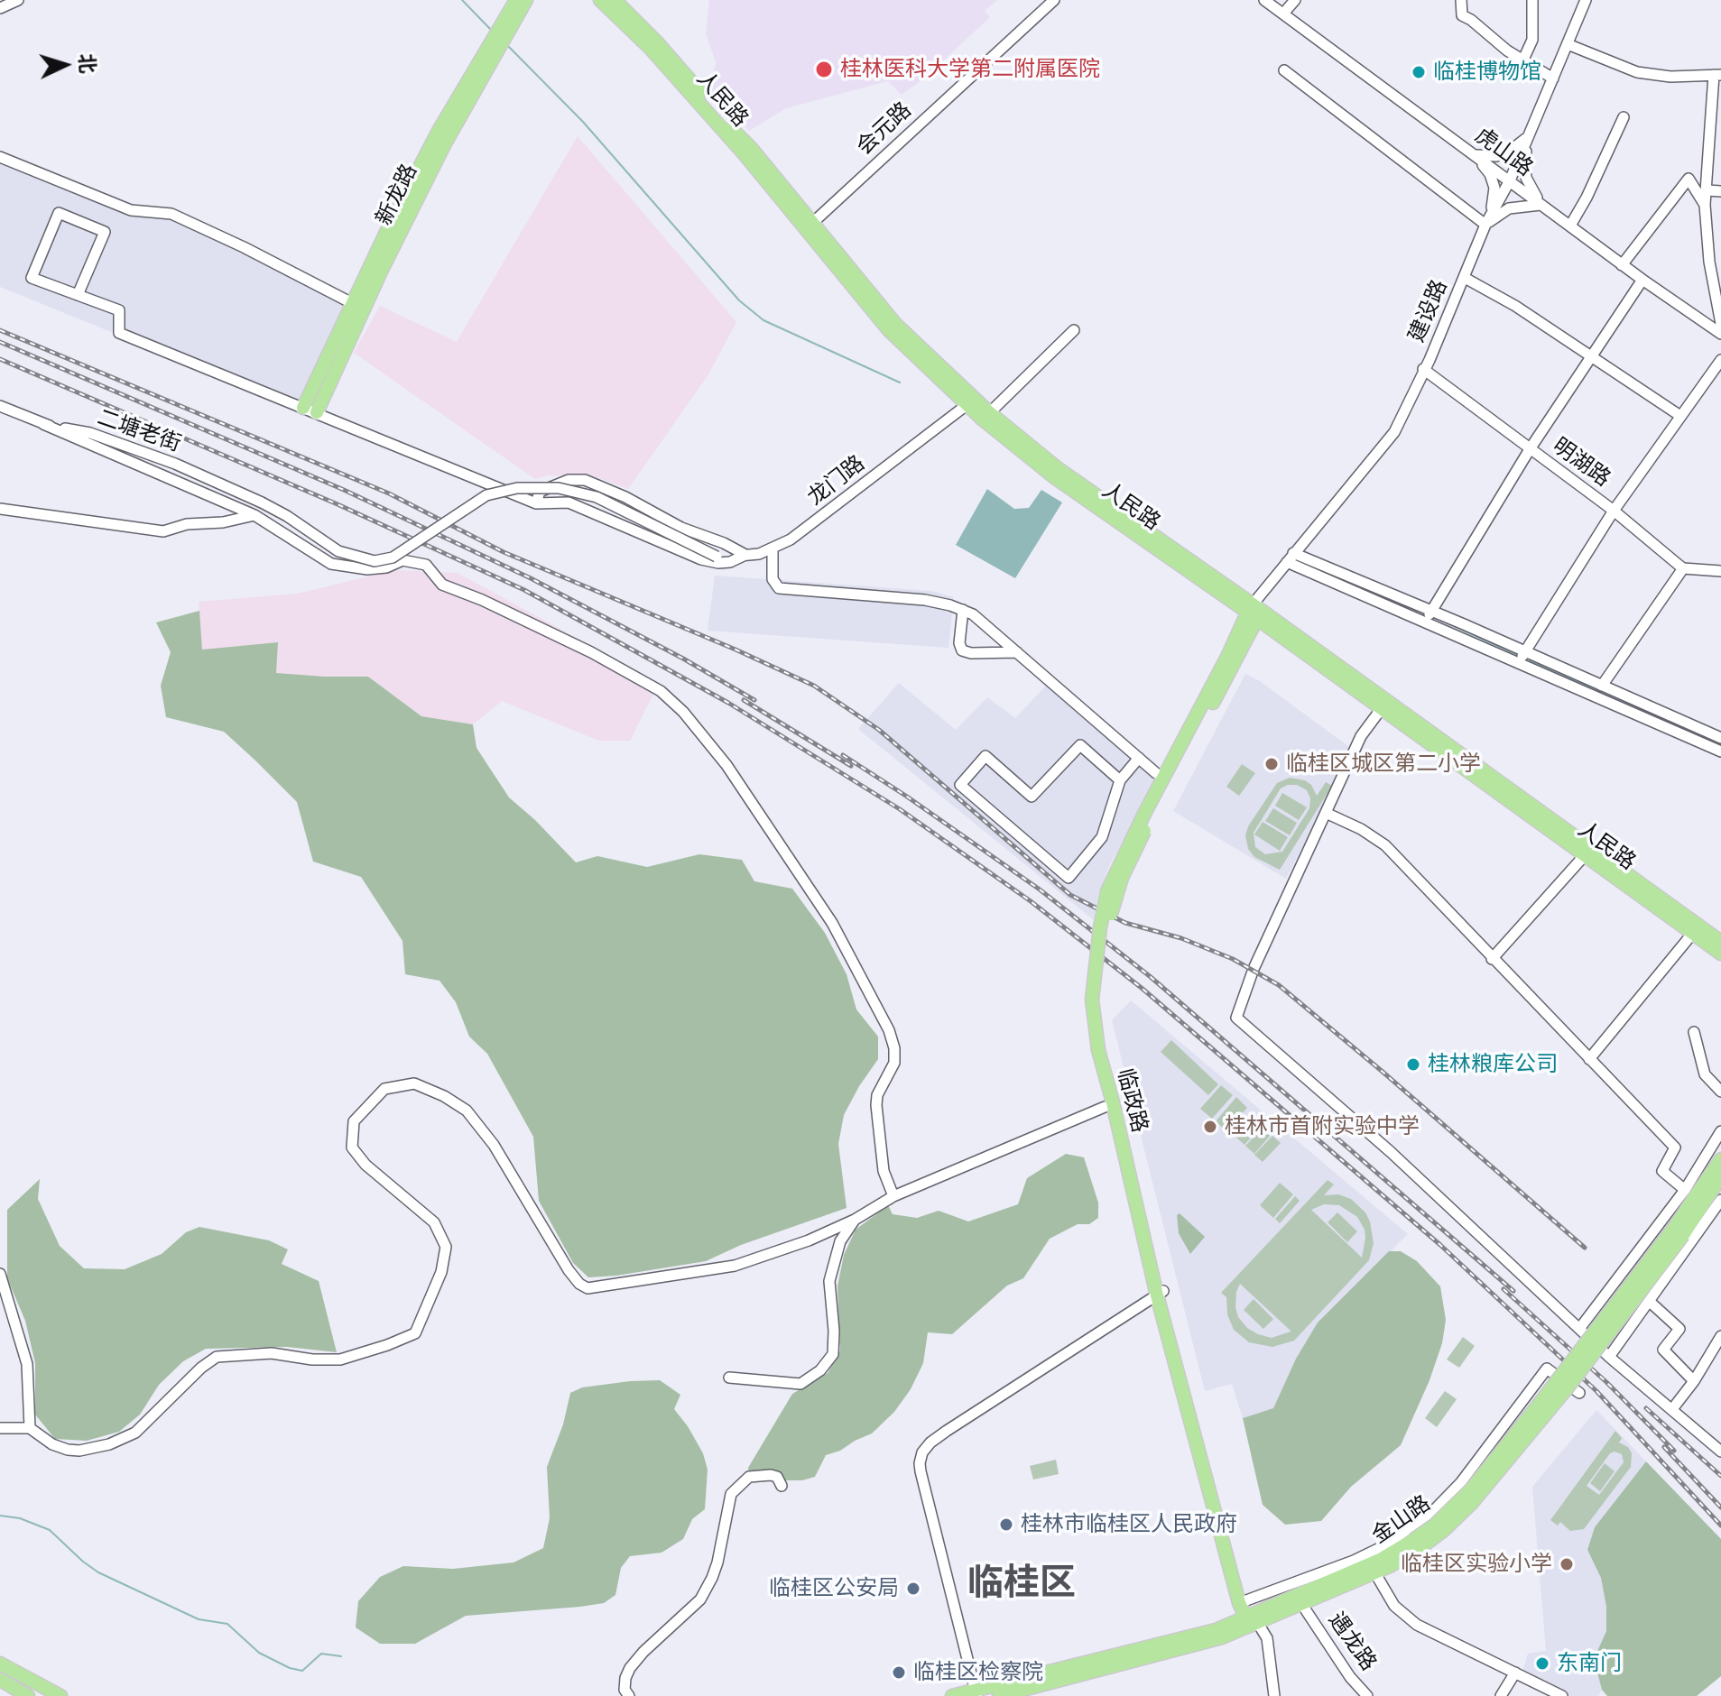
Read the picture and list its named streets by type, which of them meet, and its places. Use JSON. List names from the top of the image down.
{
  "streets": {
    "main road": [
      "人民路",
      "新龙路",
      "临政路",
      "金山路"
    ],
    "street": [
      "会元路",
      "虎山路",
      "建设路",
      "二塘老街",
      "明湖路",
      "龙门路",
      "遇龙路"
    ]
  },
  "crossings": [
    ["人民路", "会元路"],
    ["人民路", "建设路"],
    ["人民路", "龙门路"],
    ["人民路", "临政路"],
    ["虎山路", "建设路"],
    ["建设路", "明湖路"],
    ["建设路", "临政路"],
    ["二塘老街", "龙门路"],
    ["临政路", "金山路"]
  ],
  "districts": ["临桂区"],
  "places": [
    "桂林医科大学第二附属医院",
    "临桂博物馆",
    "临桂区城区第二小学",
    "桂林粮库公司",
    "桂林市首附实验中学",
    "桂林市临桂区人民政府",
    "临桂区实验小学",
    "临桂区公安局",
    "东南门",
    "临桂区检察院"
  ],
  "north": "right"
}
